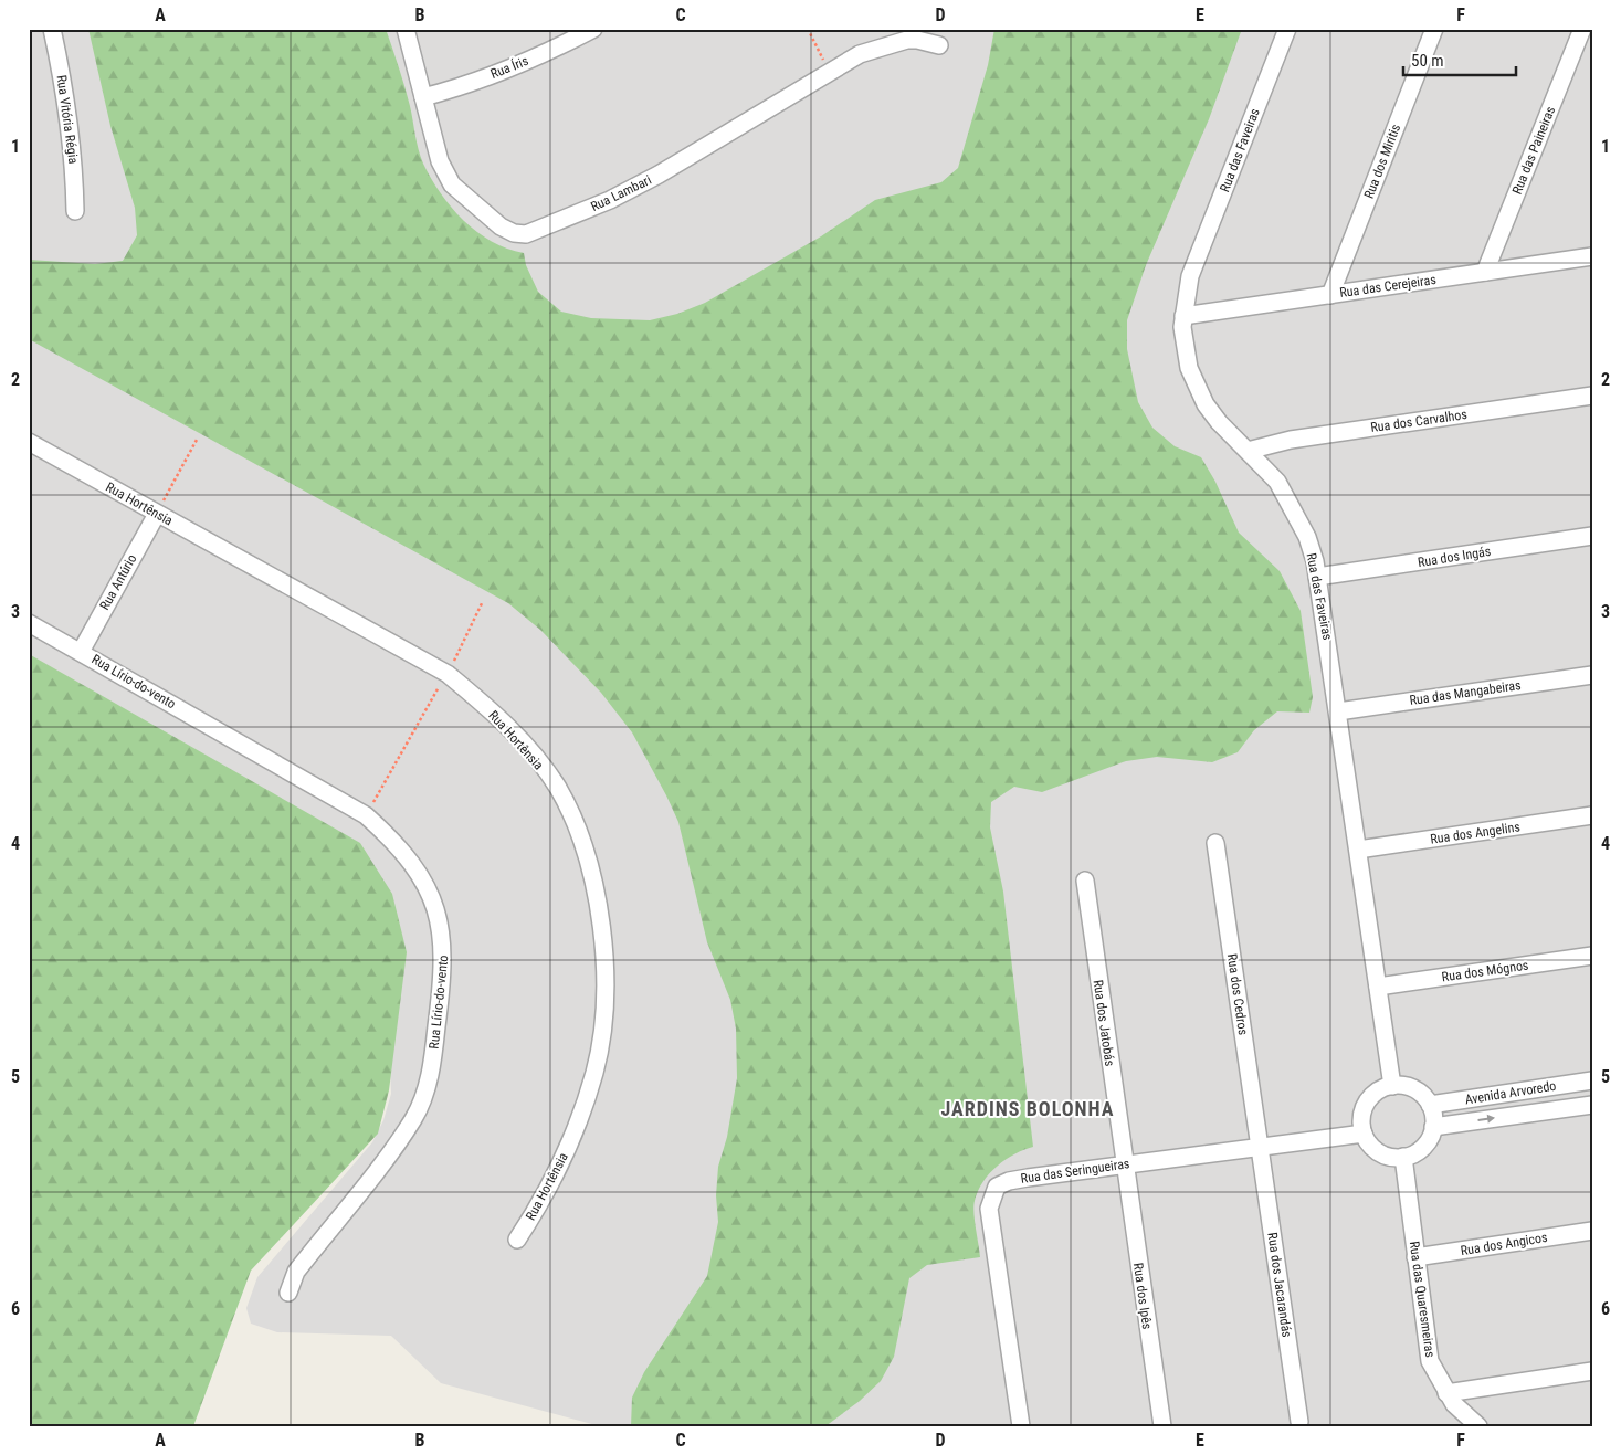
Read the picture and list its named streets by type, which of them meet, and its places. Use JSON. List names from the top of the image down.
{
  "streets": {
    "street": [
      "Rua Íris",
      "Rua Vitória Régia",
      "Rua das Faveiras",
      "Rua das Paineiras",
      "Rua dos Miritis",
      "Rua Lambari",
      "Rua das Cerejeiras",
      "Rua dos Carvalhos",
      "Rua Hortênsia",
      "Rua dos Ingás",
      "Rua Antúrio",
      "Rua Lírio-do-vento",
      "Rua das Mangabeiras",
      "Rua dos Angelins",
      "Rua dos Mógnos",
      "Rua dos Cedros",
      "Rua dos Jatobás",
      "Avenida Arvoredo",
      "Rua das Seringueiras",
      "Rua dos Angicos",
      "Rua dos Jacarandás",
      "Rua dos Ipês",
      "Rua das Quaresmeiras"
    ]
  },
  "crossings": [
    ["Rua Íris", "Rua Lambari"],
    ["Rua das Faveiras", "Rua das Cerejeiras"],
    ["Rua das Faveiras", "Rua dos Carvalhos"],
    ["Rua das Faveiras", "Rua dos Ingás"],
    ["Rua das Faveiras", "Rua das Mangabeiras"],
    ["Rua das Faveiras", "Rua dos Angelins"],
    ["Rua das Faveiras", "Rua dos Mógnos"],
    ["Rua das Faveiras", "Avenida Arvoredo"],
    ["Rua das Faveiras", "Rua das Seringueiras"],
    ["Rua das Faveiras", "Rua das Quaresmeiras"],
    ["Rua das Paineiras", "Rua das Cerejeiras"],
    ["Rua dos Miritis", "Rua das Cerejeiras"],
    ["Rua Hortênsia", "Rua Antúrio"],
    ["Rua Antúrio", "Rua Lírio-do-vento"],
    ["Rua dos Cedros", "Rua das Seringueiras"],
    ["Rua dos Cedros", "Rua dos Jacarandás"],
    ["Rua dos Jatobás", "Rua das Seringueiras"],
    ["Rua dos Jatobás", "Rua dos Ipês"],
    ["Avenida Arvoredo", "Rua das Seringueiras"],
    ["Avenida Arvoredo", "Rua das Quaresmeiras"],
    ["Rua das Seringueiras", "Rua dos Jacarandás"],
    ["Rua das Seringueiras", "Rua dos Ipês"],
    ["Rua das Seringueiras", "Rua das Quaresmeiras"],
    ["Rua dos Angicos", "Rua das Quaresmeiras"]
  ],
  "districts": ["JARDINS BOLONHA"],
  "scale_bar": "50 m",
  "grid": {
    "columns": [
      "A",
      "B",
      "C",
      "D",
      "E",
      "F"
    ],
    "rows": [
      "1",
      "2",
      "3",
      "4",
      "5",
      "6"
    ]
  }
}
